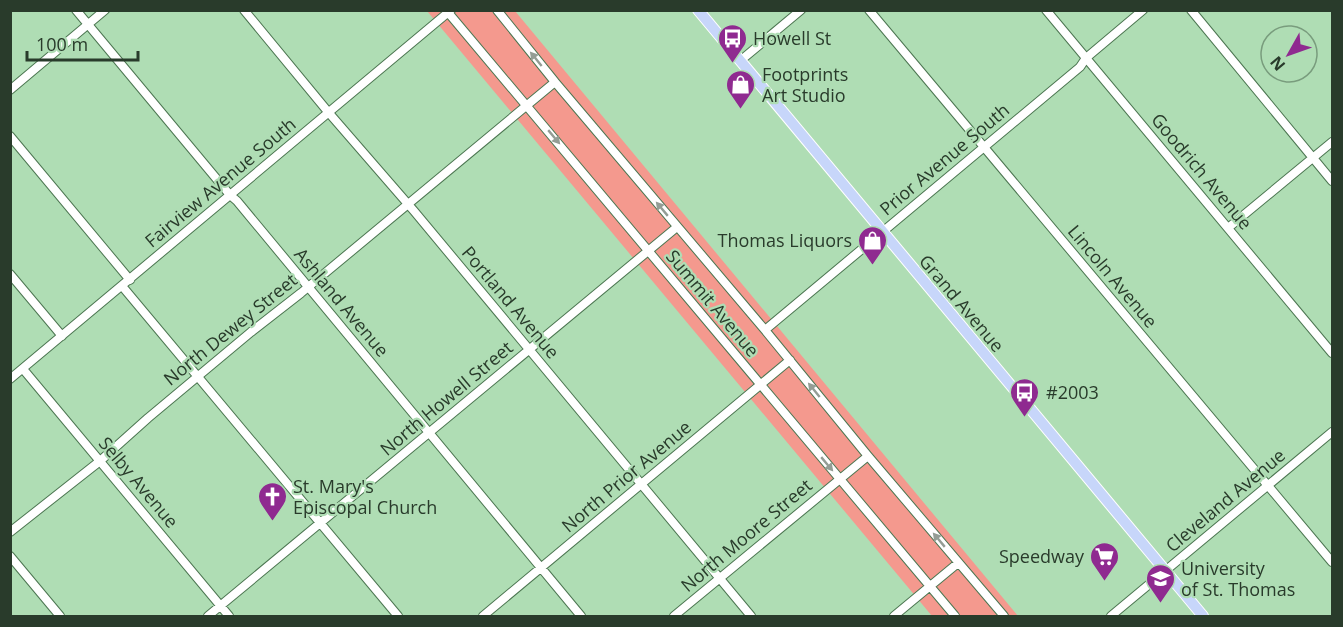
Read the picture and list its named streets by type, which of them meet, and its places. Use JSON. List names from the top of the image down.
{
  "streets": {
    "main road": ["Grand Avenue"],
    "street": [
      "Prior Avenue South",
      "Goodrich Avenue",
      "Fairview Avenue South",
      "Lincoln Avenue",
      "Ashland Avenue",
      "Portland Avenue",
      "Summit Avenue",
      "North Dewey Street",
      "North Howell Street",
      "North Prior Avenue",
      "Selby Avenue",
      "Cleveland Avenue",
      "North Moore Street"
    ]
  },
  "crossings": [
    ["Prior Avenue South", "Goodrich Avenue"],
    ["Prior Avenue South", "Lincoln Avenue"],
    ["Prior Avenue South", "Summit Avenue"],
    ["Prior Avenue South", "Grand Avenue"],
    ["Fairview Avenue South", "Ashland Avenue"],
    ["Fairview Avenue South", "Portland Avenue"],
    ["Fairview Avenue South", "Summit Avenue"],
    ["Fairview Avenue South", "Selby Avenue"],
    ["Lincoln Avenue", "Cleveland Avenue"],
    ["Ashland Avenue", "North Dewey Street"],
    ["Ashland Avenue", "North Howell Street"],
    ["Ashland Avenue", "North Prior Avenue"],
    ["Portland Avenue", "North Dewey Street"],
    ["Portland Avenue", "North Howell Street"],
    ["Portland Avenue", "North Prior Avenue"],
    ["Portland Avenue", "North Moore Street"],
    ["Summit Avenue", "North Dewey Street"],
    ["Summit Avenue", "North Howell Street"],
    ["Summit Avenue", "North Prior Avenue"],
    ["Summit Avenue", "North Moore Street"],
    ["Grand Avenue", "Cleveland Avenue"],
    ["North Dewey Street", "Selby Avenue"],
    ["North Howell Street", "Selby Avenue"]
  ],
  "places": {
    "bus stop": ["Howell St", "#2003"],
    "shop": ["Footprints Art Studio", "Thomas Liquors"],
    "church": ["St. Mary's Episcopal Church"],
    "supermarket": ["Speedway"],
    "school or university": ["University of St. Thomas"]
  },
  "scale_bar": "100 m",
  "north": "bottom left"
}
